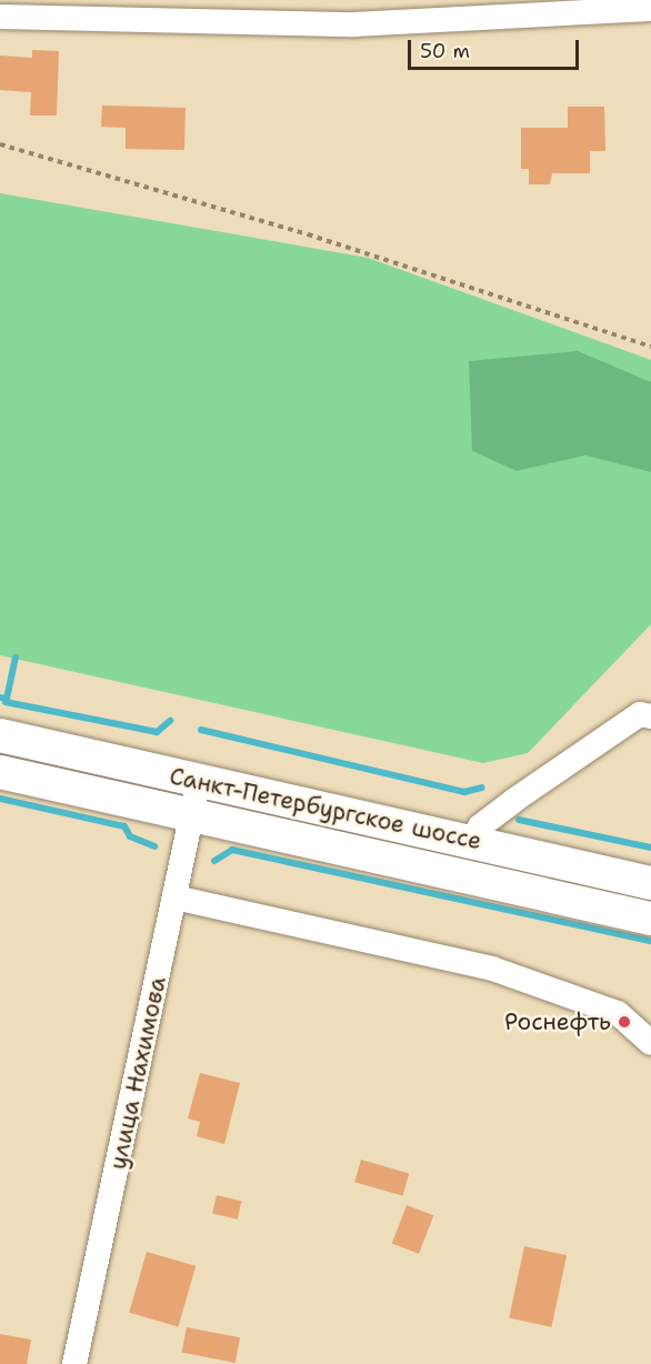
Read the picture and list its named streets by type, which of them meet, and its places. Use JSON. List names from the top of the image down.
{
  "streets": {
    "main road": ["Санкт-Петербургское шоссе"],
    "street": ["улица Нахимова"]
  },
  "crossings": [
    ["Санкт-Петербургское шоссе", "улица Нахимова"]
  ],
  "places": ["Роснефть"],
  "scale_bar": "50 m"
}
